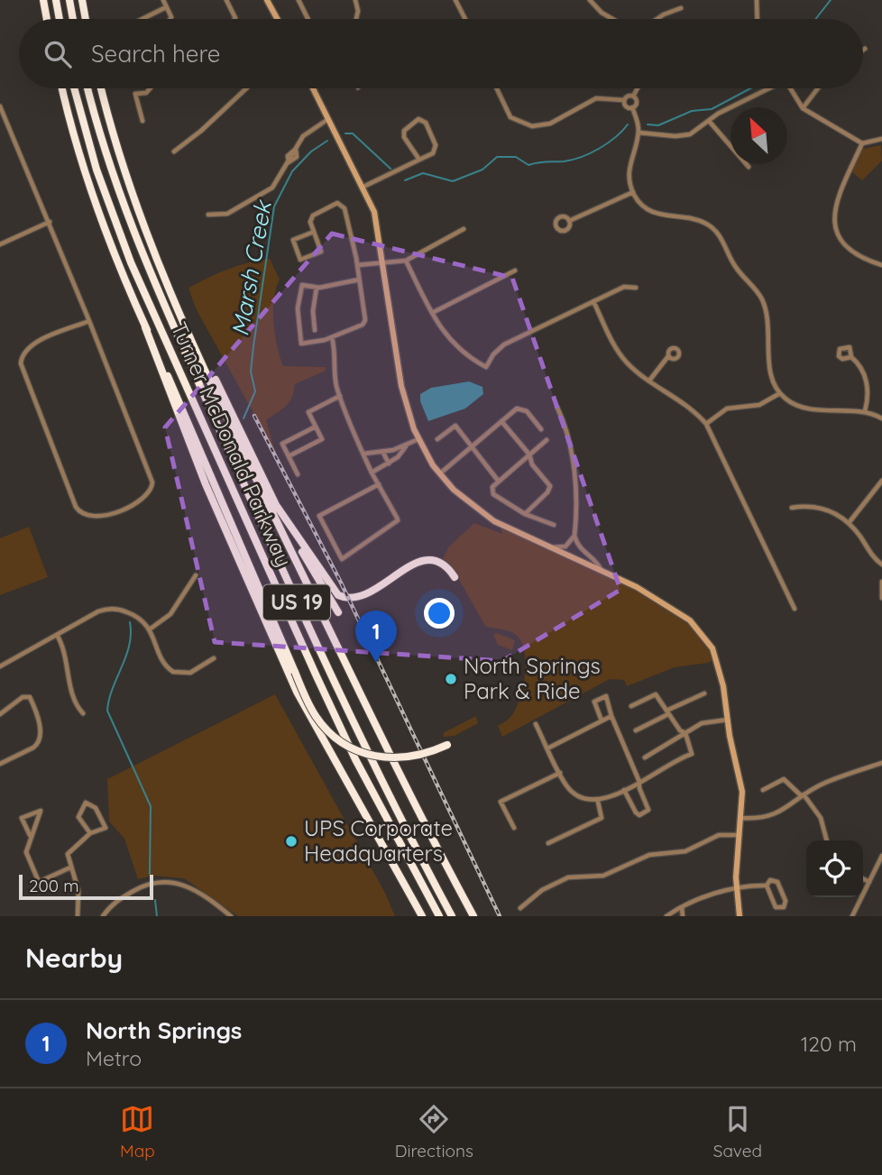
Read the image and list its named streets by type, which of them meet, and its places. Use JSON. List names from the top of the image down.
{
  "streets": {
    "highway": ["Turner McDonald Parkway", "US 19"]
  },
  "water": ["Marsh Creek"],
  "places": ["North Springs Park & Ride", "UPS Corporate Headquarters"],
  "scale_bar": "200 m",
  "north": "top left",
  "page": {
    "search": "Search here",
    "pins": "1",
    "scale": "200 m",
    "heading": "Nearby",
    "list": [
      {
        "mark": "1",
        "name": "North Springs",
        "note": "Metro",
        "value": "120 m"
      }
    ],
    "nav": ["Map", "Directions", "Saved"]
  }
}
